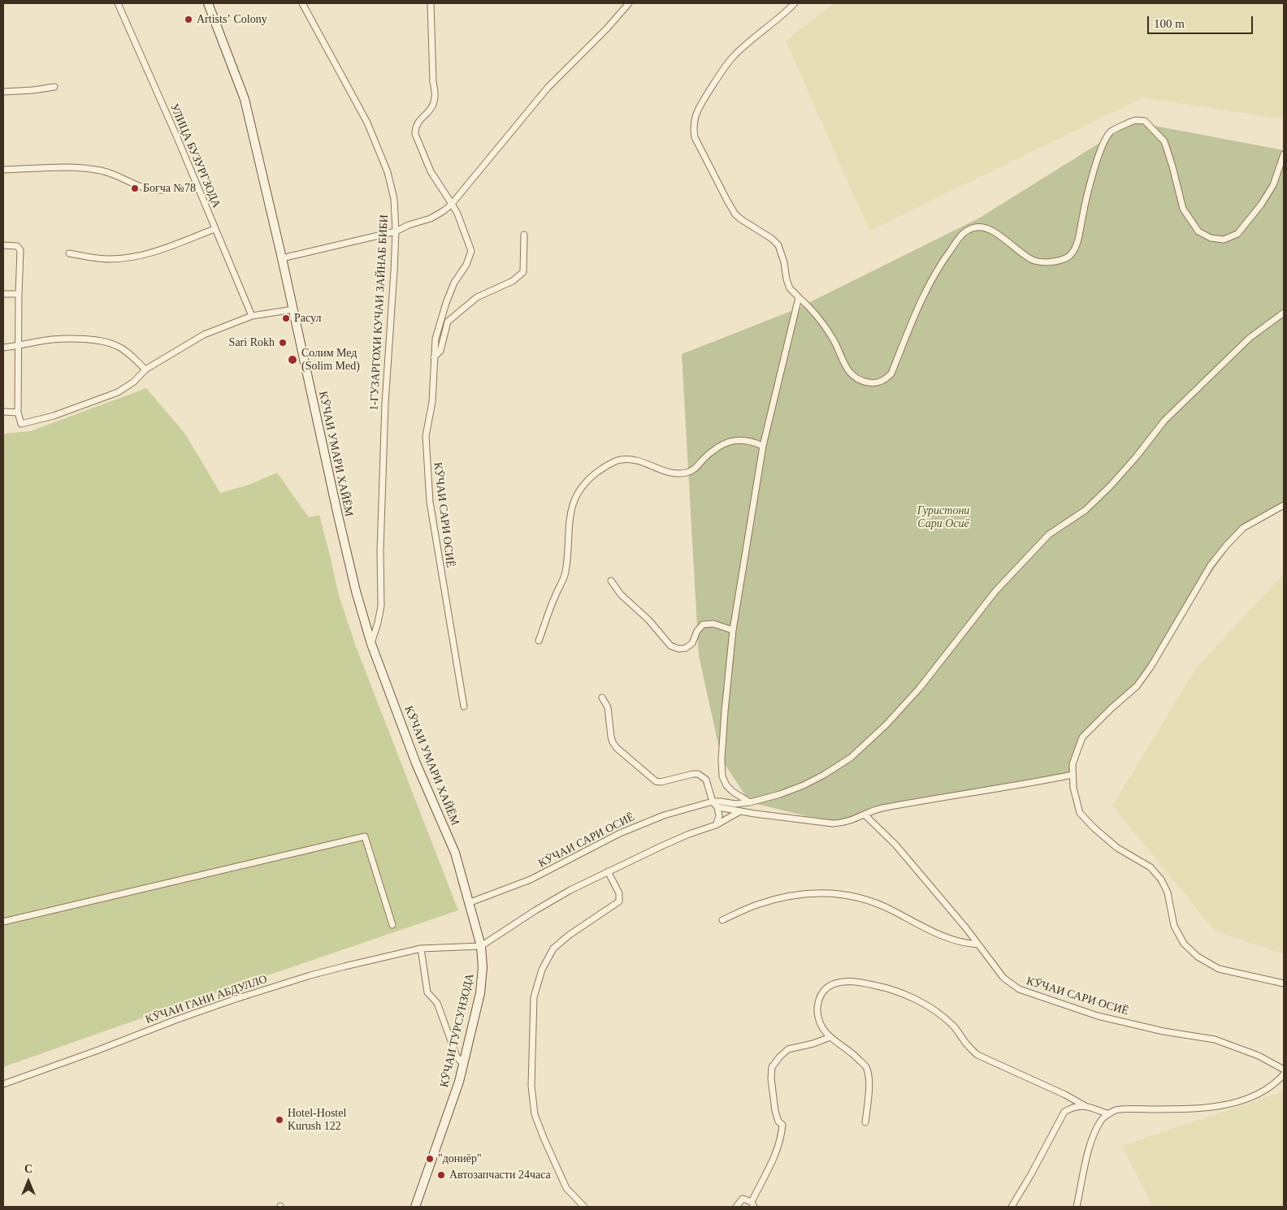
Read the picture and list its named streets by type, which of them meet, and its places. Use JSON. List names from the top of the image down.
{
  "streets": {
    "main road": ["КӮЧАИ УМАРИ ХАЙЁМ", "КӮЧАИ ТУРСУНЗОДА"],
    "street": [
      "УЛИЦА БУЗУРГЗОДА",
      "1-ГУЗАРГОХИ КУЧАИ ЗАЙНАБ БИБИ",
      "КӮЧАИ САРИ ОСИЁ",
      "КӮЧАИ ГАНИ АБДУЛЛО"
    ]
  },
  "crossings": [
    ["1-ГУЗАРГОХИ КУЧАИ ЗАЙНАБ БИБИ", "КӮЧАИ УМАРИ ХАЙЁМ"],
    ["КӮЧАИ УМАРИ ХАЙЁМ", "КӮЧАИ САРИ ОСИЁ"],
    ["КӮЧАИ УМАРИ ХАЙЁМ", "КӮЧАИ ТУРСУНЗОДА"],
    ["КӮЧАИ САРИ ОСИЁ", "КӮЧАИ ТУРСУНЗОДА"],
    ["КӮЧАИ ГАНИ АБДУЛЛО", "КӮЧАИ ТУРСУНЗОДА"]
  ],
  "parks": ["Гуристони Сари Осиё"],
  "places": [
    "Artists’ Colony",
    "Боғча №78",
    "Расул",
    "Sari Rokh",
    "Солим Мед (Solim Med)",
    "Hotel-Hostel Kurush 122",
    "\"дониёр\"",
    "Автозапчасти 24часа"
  ],
  "scale_bar": "100 m",
  "north": "top"
}
